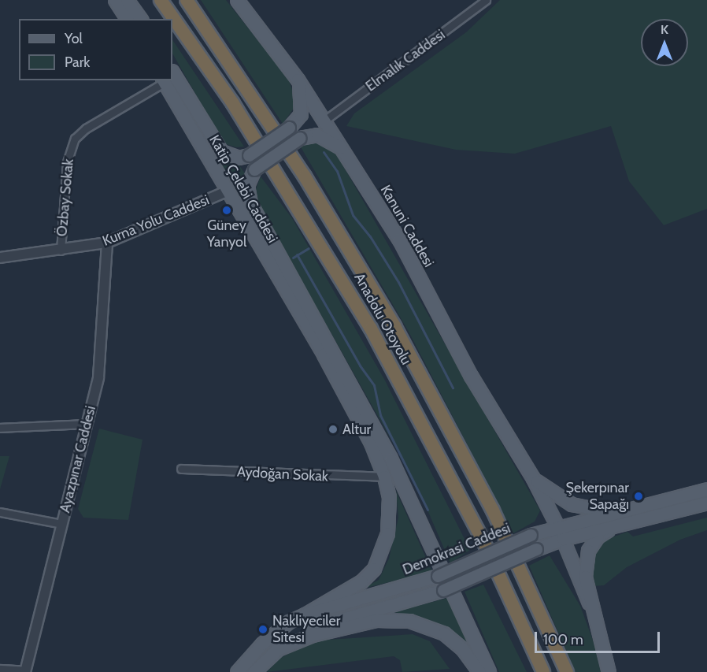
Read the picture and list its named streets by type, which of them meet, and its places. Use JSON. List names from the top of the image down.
{
  "streets": {
    "highway": ["Anadolu Otoyolu"],
    "main road": ["Katip Çelebi Caddesi", "Kanuni Caddesi", "Demokrasi Caddesi"],
    "street": [
      "Elmalık Caddesi",
      "Özbay Sokak",
      "Kurna Yolu Caddesi",
      "Ayazpınar Caddesi",
      "Aydoğan Sokak"
    ]
  },
  "crossings": [
    ["Elmalık Caddesi", "Kanuni Caddesi"],
    ["Katip Çelebi Caddesi", "Özbay Sokak"],
    ["Katip Çelebi Caddesi", "Kurna Yolu Caddesi"],
    ["Özbay Sokak", "Kurna Yolu Caddesi"],
    ["Kurna Yolu Caddesi", "Ayazpınar Caddesi"],
    ["Kanuni Caddesi", "Demokrasi Caddesi"]
  ],
  "places": [
    "Güney Yanyol",
    "Altur",
    "Şekerpınar Sapağı",
    "Nakliyeciler Sitesi"
  ],
  "legend": ["Yol", "Park"],
  "scale_bar": "100 m",
  "north": "top"
}
